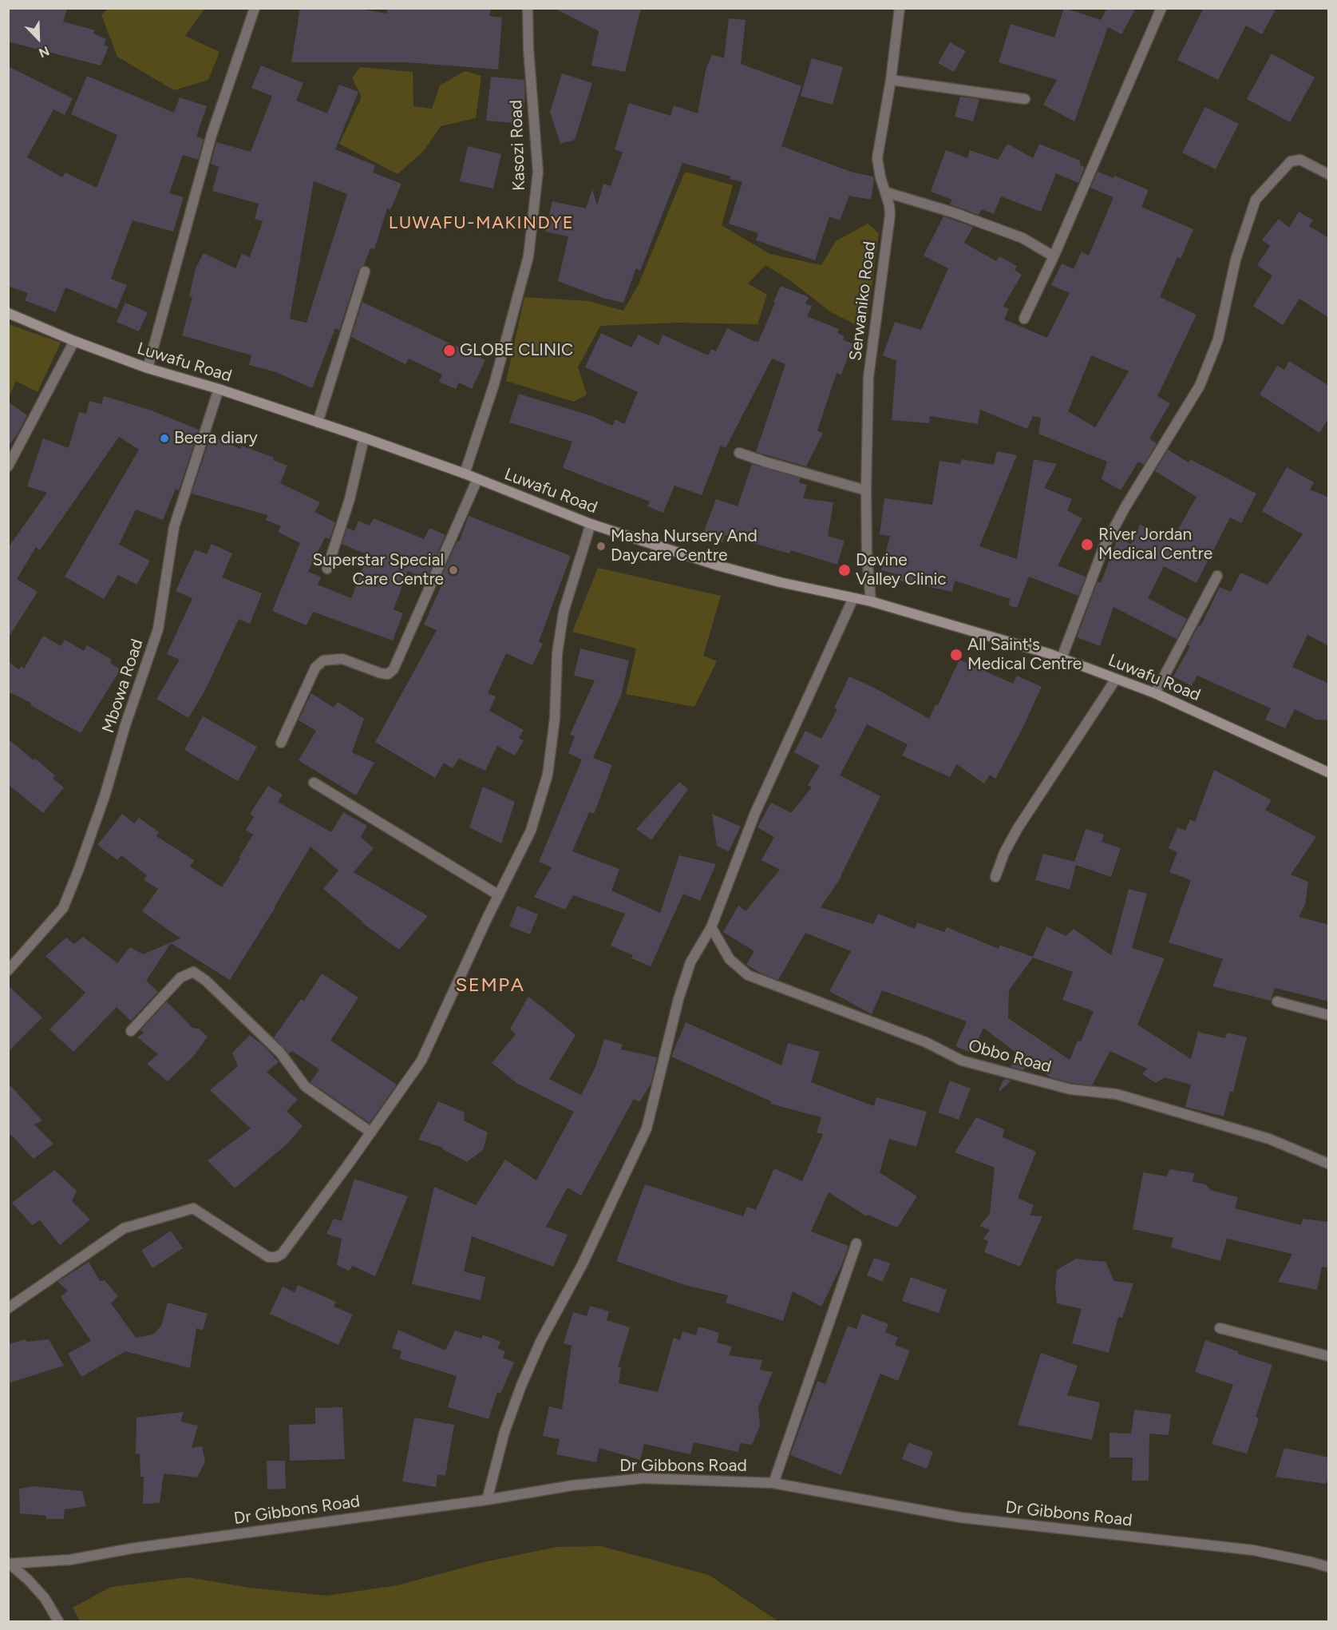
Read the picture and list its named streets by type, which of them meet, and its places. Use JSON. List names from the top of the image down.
{
  "streets": {
    "street": [
      "Kasozi Road",
      "Serwaniko Road",
      "Luwafu Road",
      "Mbowa Road",
      "Obbo Road",
      "Dr Gibbons Road"
    ]
  },
  "crossings": [
    ["Kasozi Road", "Luwafu Road"],
    ["Serwaniko Road", "Luwafu Road"],
    ["Luwafu Road", "Mbowa Road"]
  ],
  "districts": ["LUWAFU-MAKINDYE", "SEMPA"],
  "places": [
    "GLOBE CLINIC",
    "Beera diary",
    "River Jordan Medical Centre",
    "Masha Nursery And Daycare Centre",
    "Superstar Special Care Centre",
    "Devine Valley Clinic",
    "All Saint's Medical Centre"
  ],
  "north": "bottom right"
}
